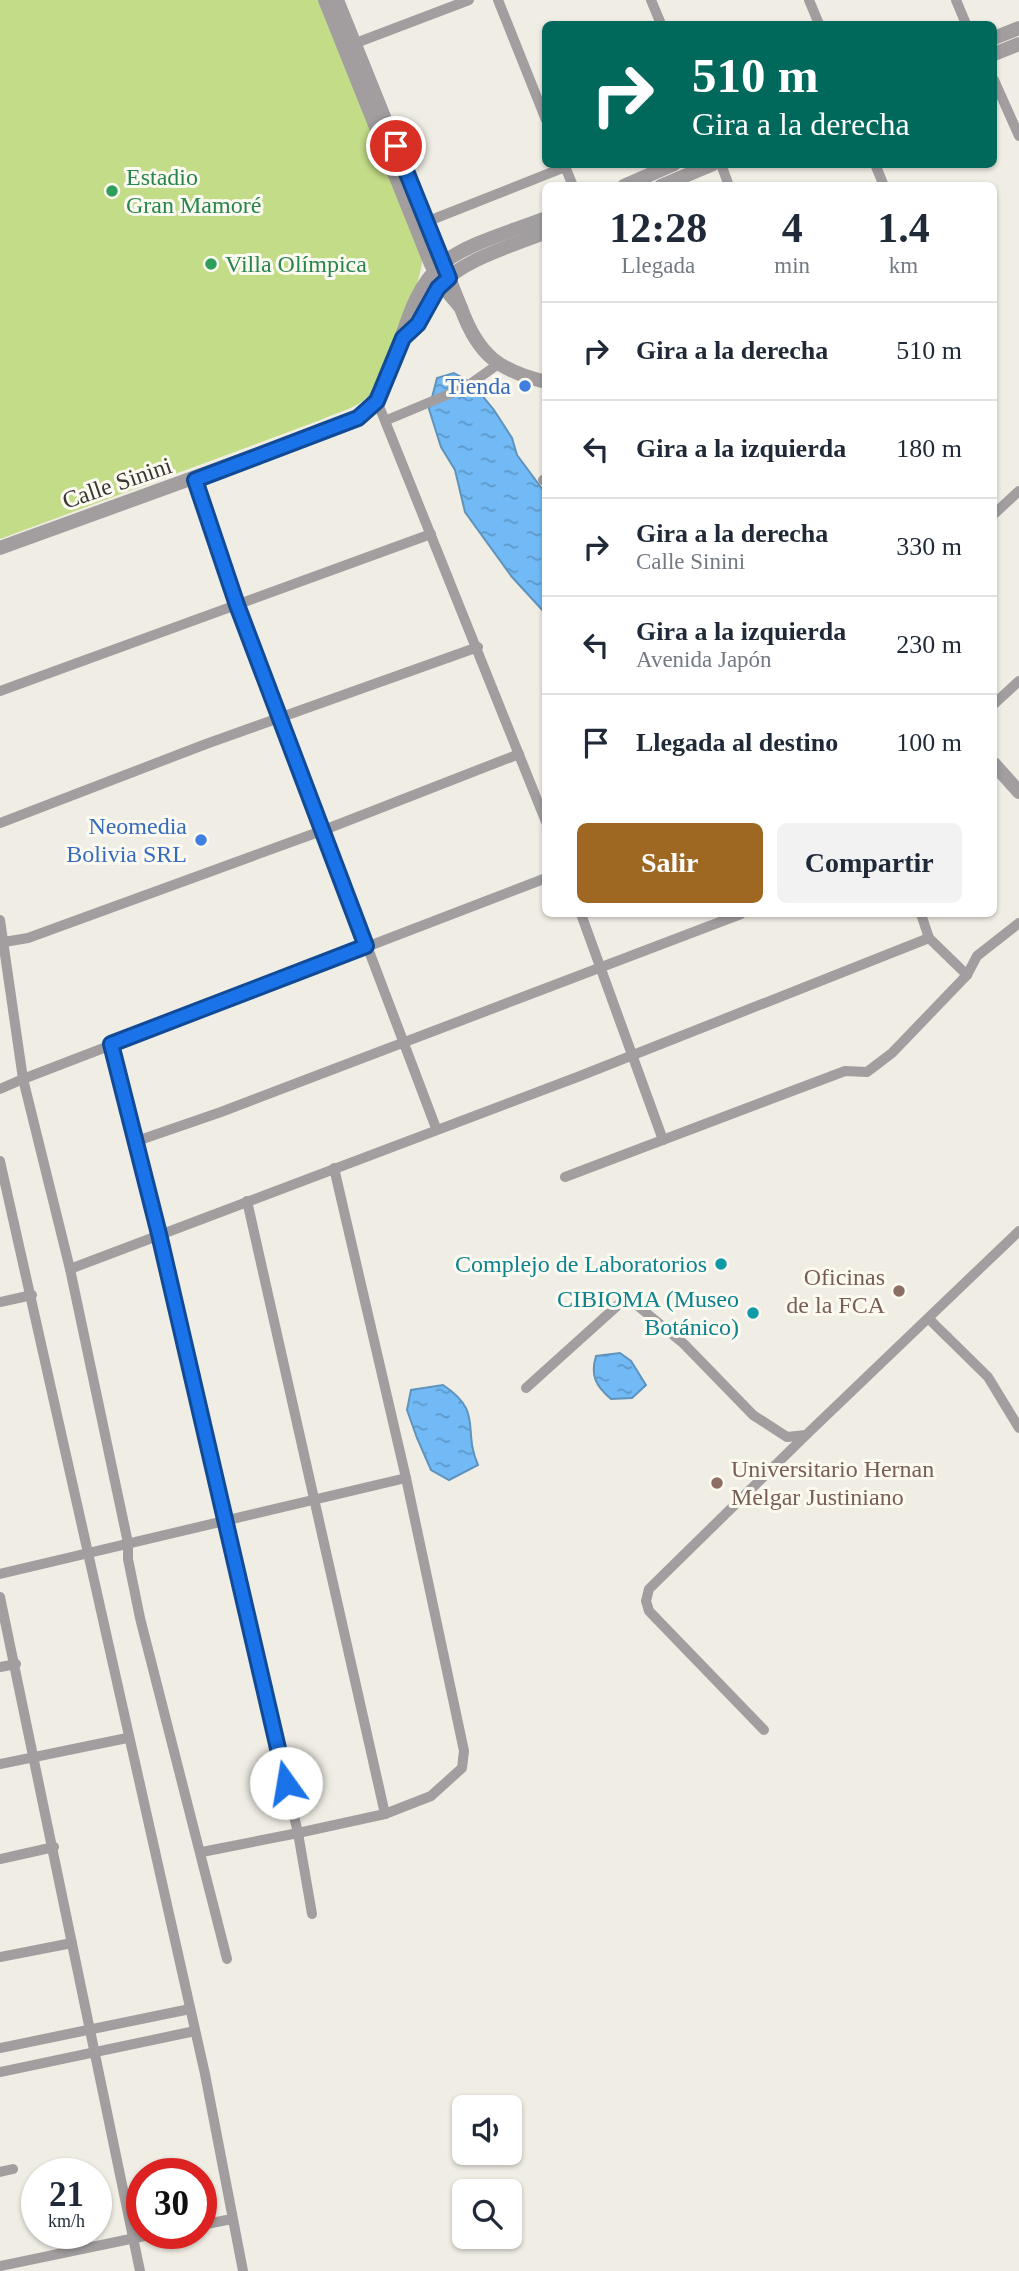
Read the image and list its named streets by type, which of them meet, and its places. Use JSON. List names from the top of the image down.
{
  "streets": {
    "street": ["Calle Sinini"]
  },
  "places": [
    "Estadio Gran Mamoré",
    "Villa Olímpica",
    "Tienda",
    "Neomedia Bolivia SRL",
    "Complejo de Laboratorios",
    "Oficinas de la FCA",
    "CIBIOMA (Museo Botánico)",
    "Universitario Hernan Melgar Justiniano"
  ],
  "page": {
    "turn": ["510 m", "Gira a la derecha"],
    "eta": [
      "12:28",
      "Llegada",
      "4",
      "min",
      "1.4",
      "km"
    ],
    "list": [
      {
        "name": "Gira a la derecha",
        "value": "510 m"
      },
      {
        "name": "Gira a la izquierda",
        "value": "180 m"
      },
      {
        "name": "Gira a la derecha",
        "note": "Calle Sinini",
        "value": "330 m"
      },
      {
        "name": "Gira a la izquierda",
        "note": "Avenida Japón",
        "value": "230 m"
      },
      {
        "name": "Llegada al destino",
        "value": "100 m"
      }
    ],
    "buttons": ["Salir", "Compartir"],
    "speed": "21 km/h",
    "limit": "30"
  }
}
